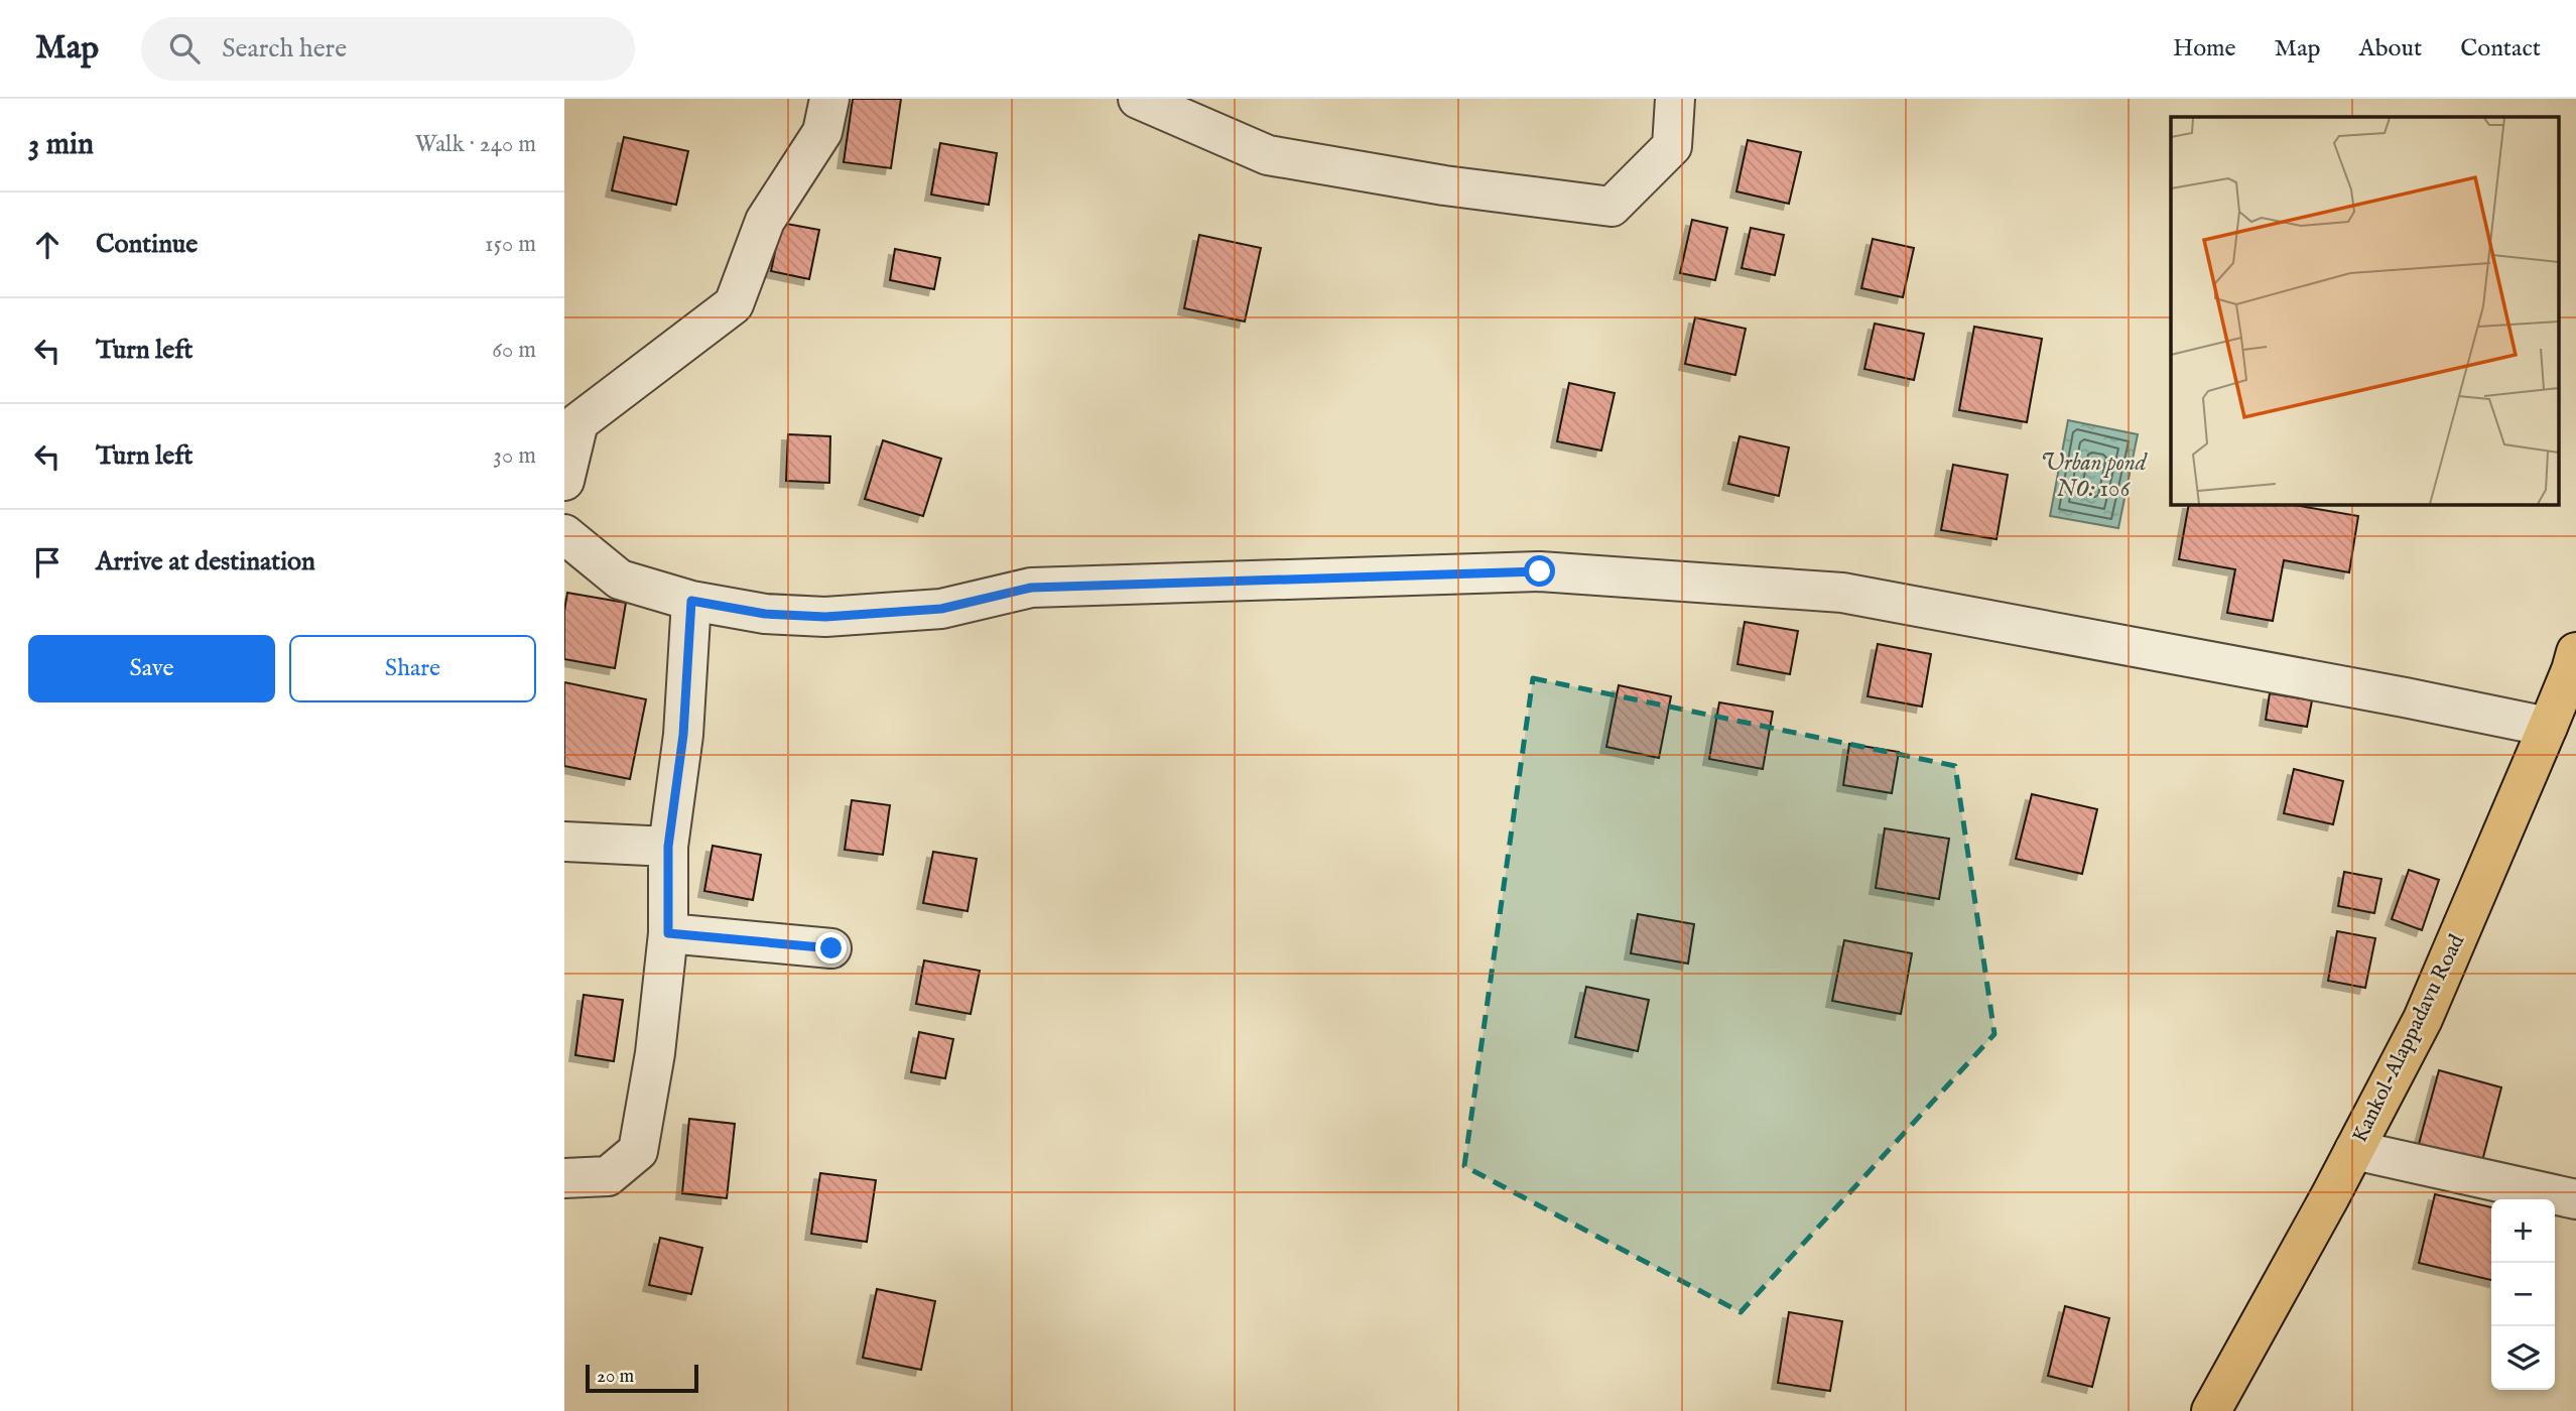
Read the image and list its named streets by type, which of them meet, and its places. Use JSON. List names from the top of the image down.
{
  "streets": {
    "main road": ["Kankol-Alappadavu Road"]
  },
  "water": ["Urban pond NO: 106"],
  "scale_bar": "20 m",
  "page": {
    "header": "Map",
    "search": "Search here",
    "nav": [
      "Home",
      "Map",
      "About",
      "Contact"
    ],
    "heading": ["3 min", "Walk · 240 m"],
    "list": [
      ["Continue", "150 m"],
      ["Turn left", "60 m"],
      ["Turn left", "30 m"],
      "Arrive at destination"
    ],
    "buttons": ["Save", "Share"],
    "map_buttons": ["+", "−"],
    "scale": "20 m"
  }
}
